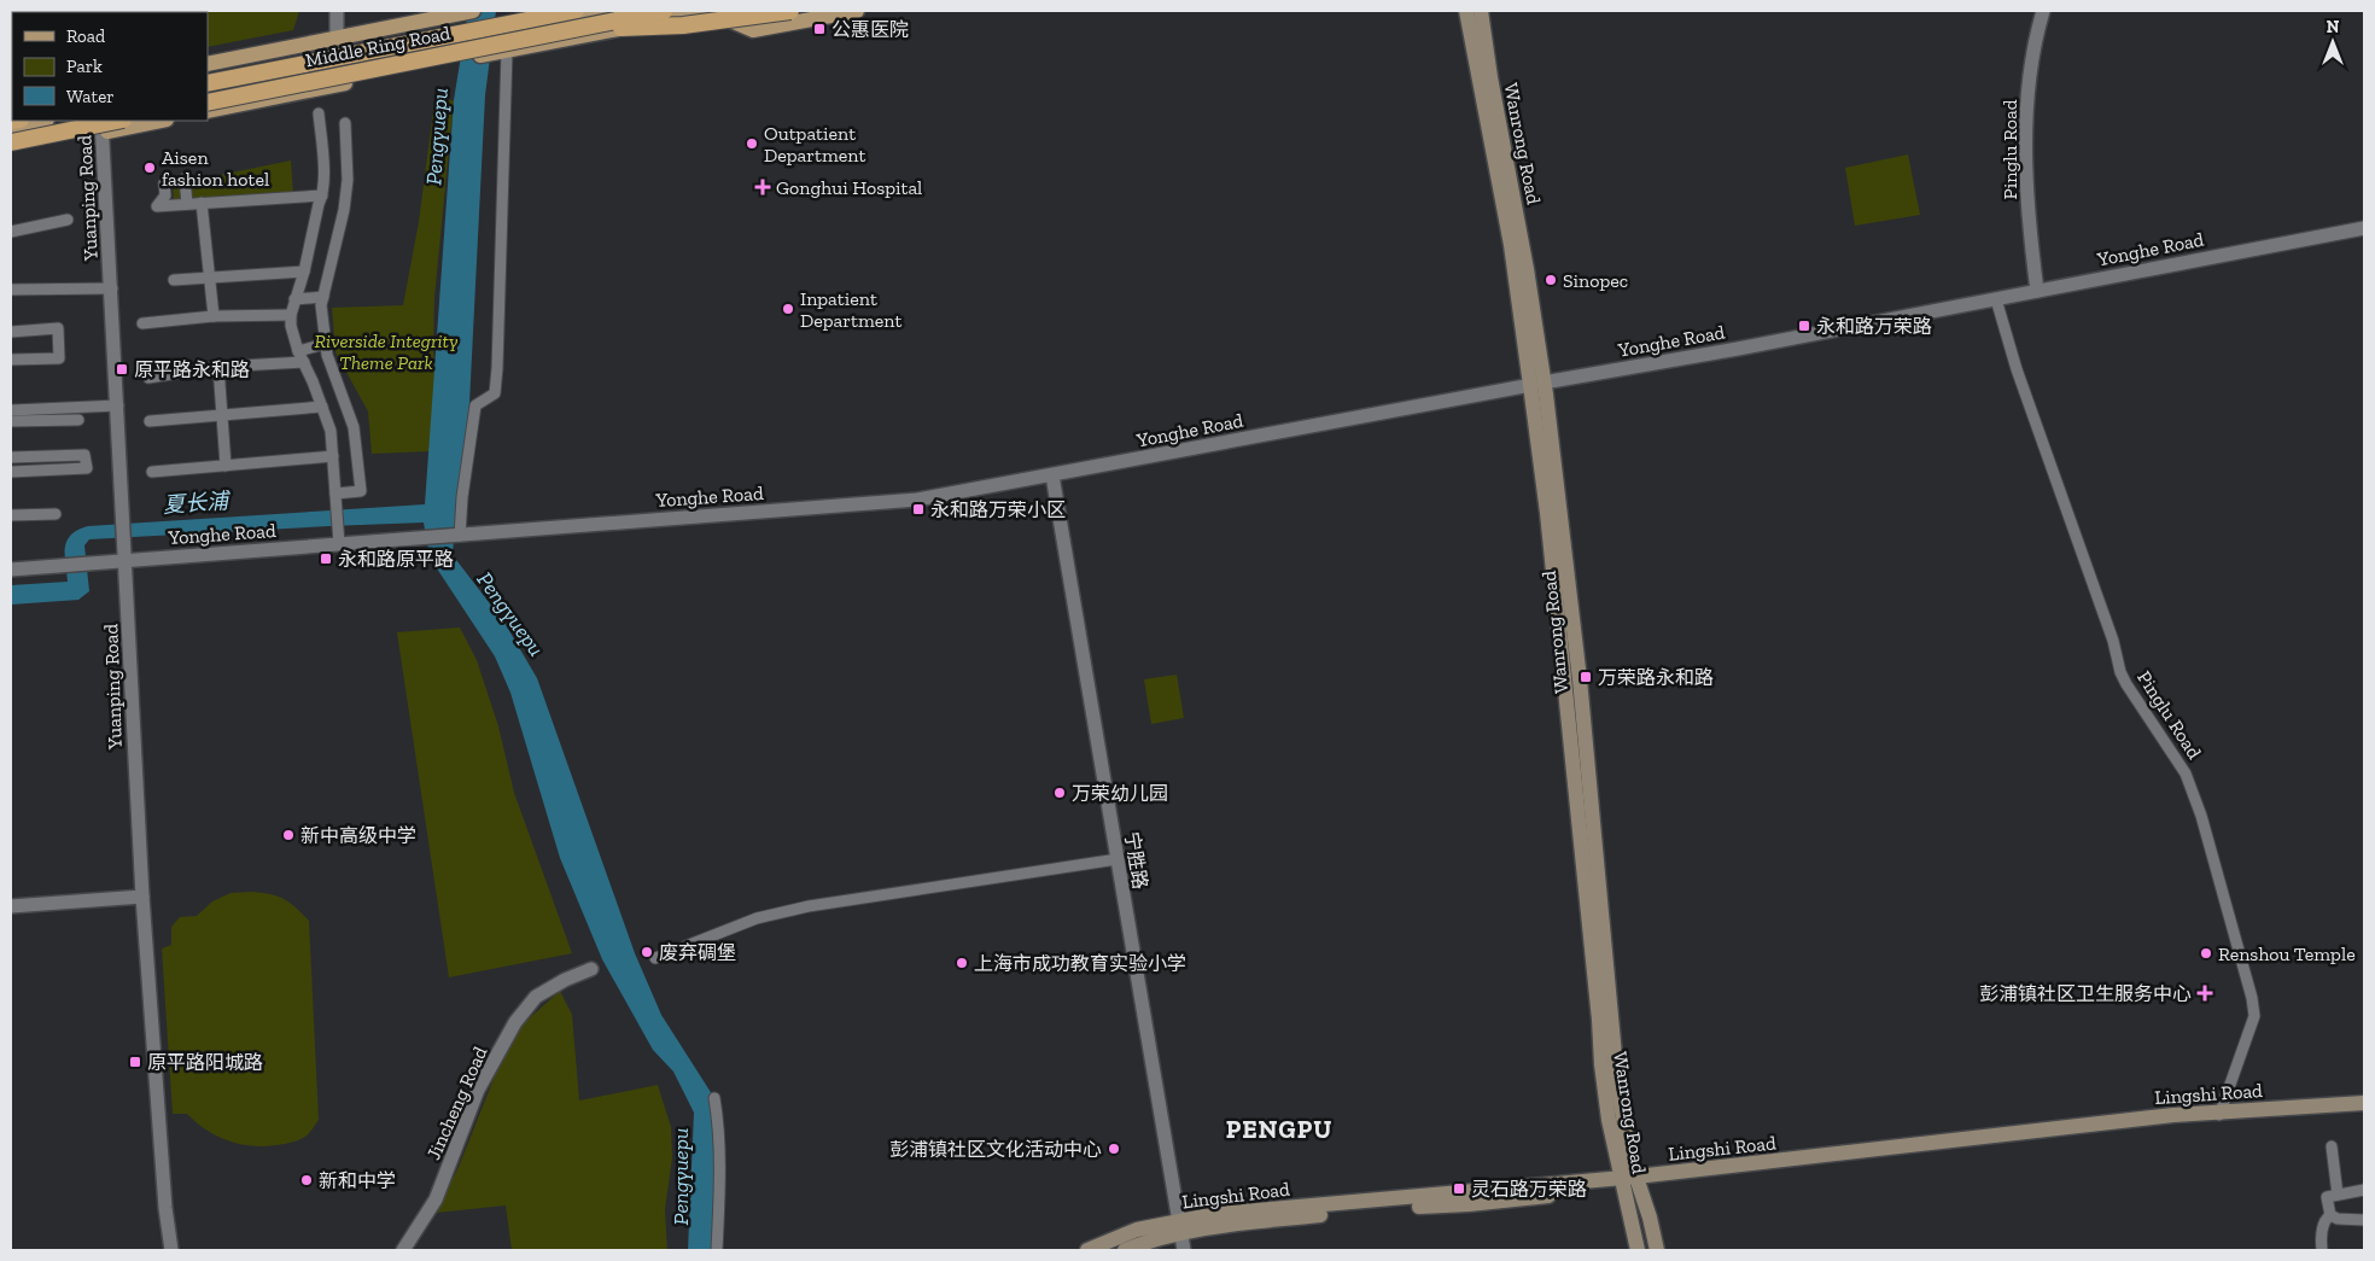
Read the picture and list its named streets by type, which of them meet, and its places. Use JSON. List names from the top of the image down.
{
  "streets": {
    "highway": ["Middle Ring Road"],
    "main road": ["Wanrong Road", "Lingshi Road"],
    "street": [
      "Pinglu Road",
      "Yuanping Road",
      "Yonghe Road",
      "宁胜路",
      "Jincheng Road"
    ]
  },
  "crossings": [
    ["Wanrong Road", "Yonghe Road"],
    ["Wanrong Road", "Lingshi Road"],
    ["Pinglu Road", "Yonghe Road"],
    ["Pinglu Road", "Lingshi Road"],
    ["Yuanping Road", "Yonghe Road"],
    ["Yonghe Road", "宁胜路"],
    ["宁胜路", "Lingshi Road"]
  ],
  "districts": ["PENGPU"],
  "water": ["Pengyuepu", "夏长浦"],
  "parks": ["Riverside Integrity Theme Park"],
  "places": {
    "transit": [
      "公惠医院",
      "永和路万荣路",
      "原平路永和路",
      "永和路万荣小区",
      "永和路原平路",
      "万荣路永和路",
      "原平路阳城路",
      "灵石路万荣路"
    ],
    "other": [
      "Outpatient Department",
      "Aisen fashion hotel",
      "Sinopec",
      "Inpatient Department",
      "万荣幼儿园",
      "新中高级中学",
      "废弃碉堡",
      "Renshou Temple",
      "上海市成功教育实验小学",
      "彭浦镇社区文化活动中心",
      "新和中学"
    ],
    "health": ["Gonghui Hospital", "彭浦镇社区卫生服务中心"]
  },
  "legend": ["Road", "Park", "Water"],
  "north": "top"
}
